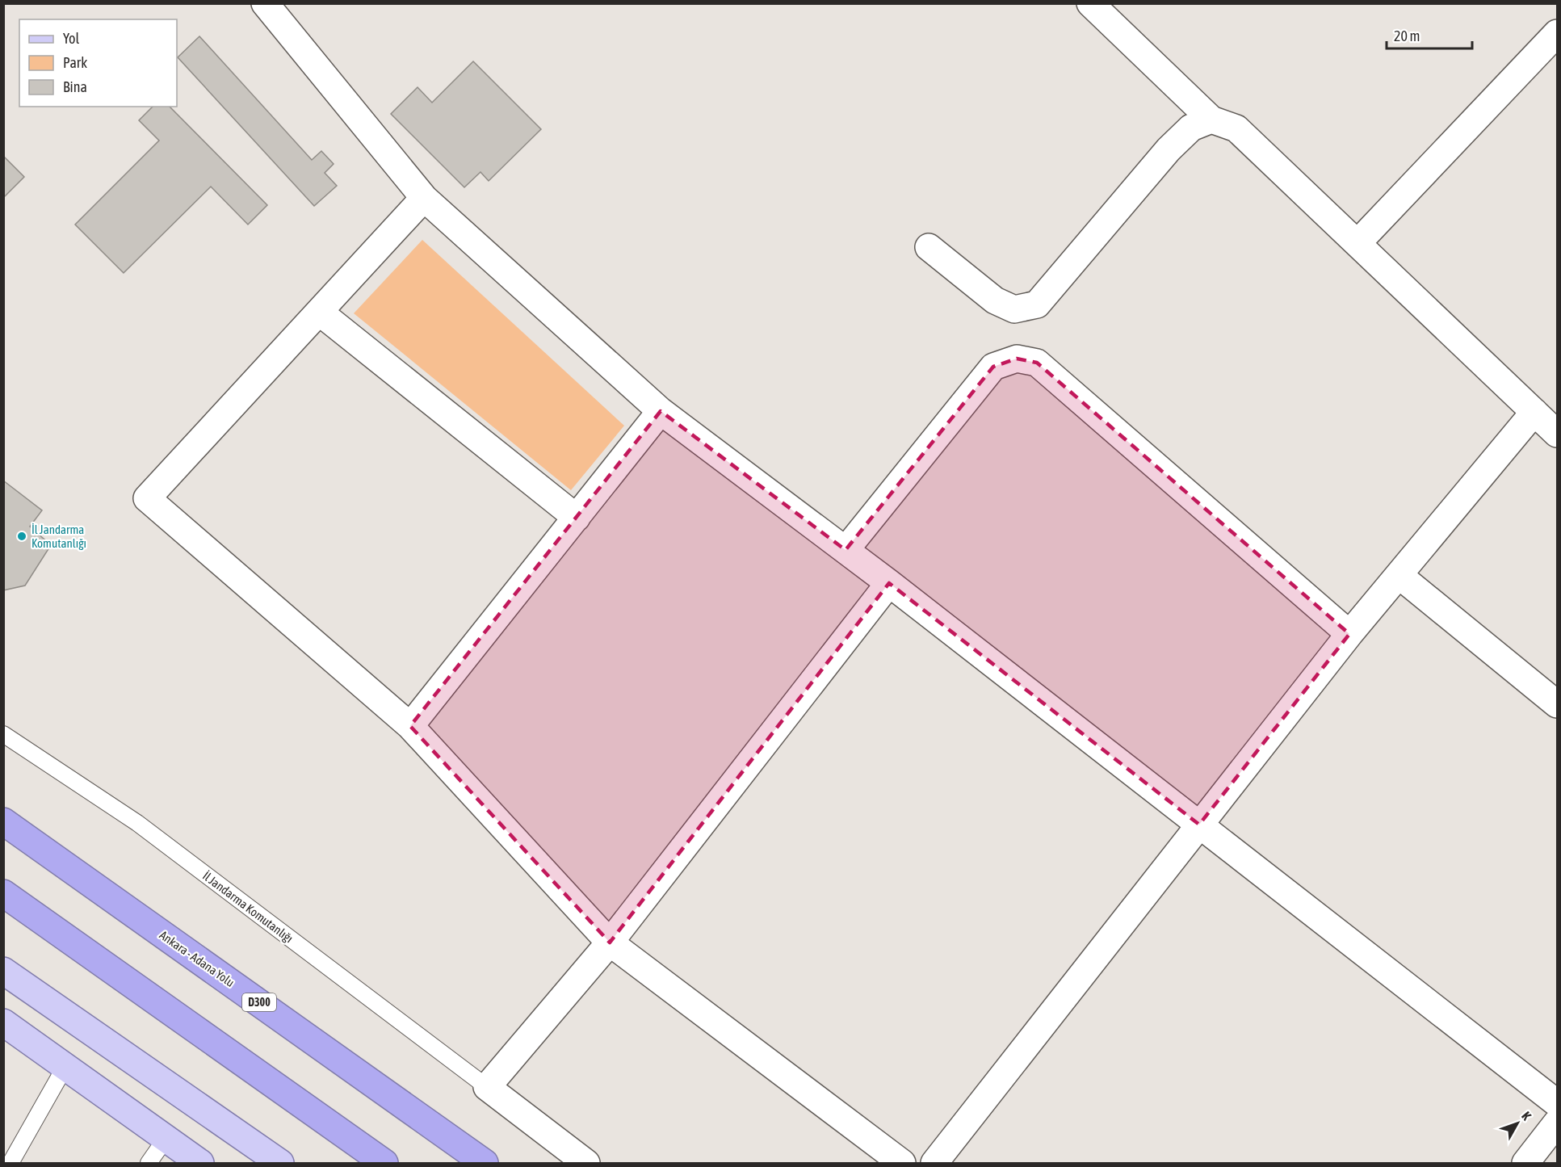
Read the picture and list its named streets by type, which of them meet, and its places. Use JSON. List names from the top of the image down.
{
  "streets": {
    "highway": ["Ankara - Adana Yolu", "D300"],
    "lane": ["İl Jandarma Komutanlığı"]
  },
  "places": ["İl Jandarma Komutanlığı"],
  "legend": ["Yol", "Park", "Bina"],
  "scale_bar": "20 m",
  "north": "top right"
}
